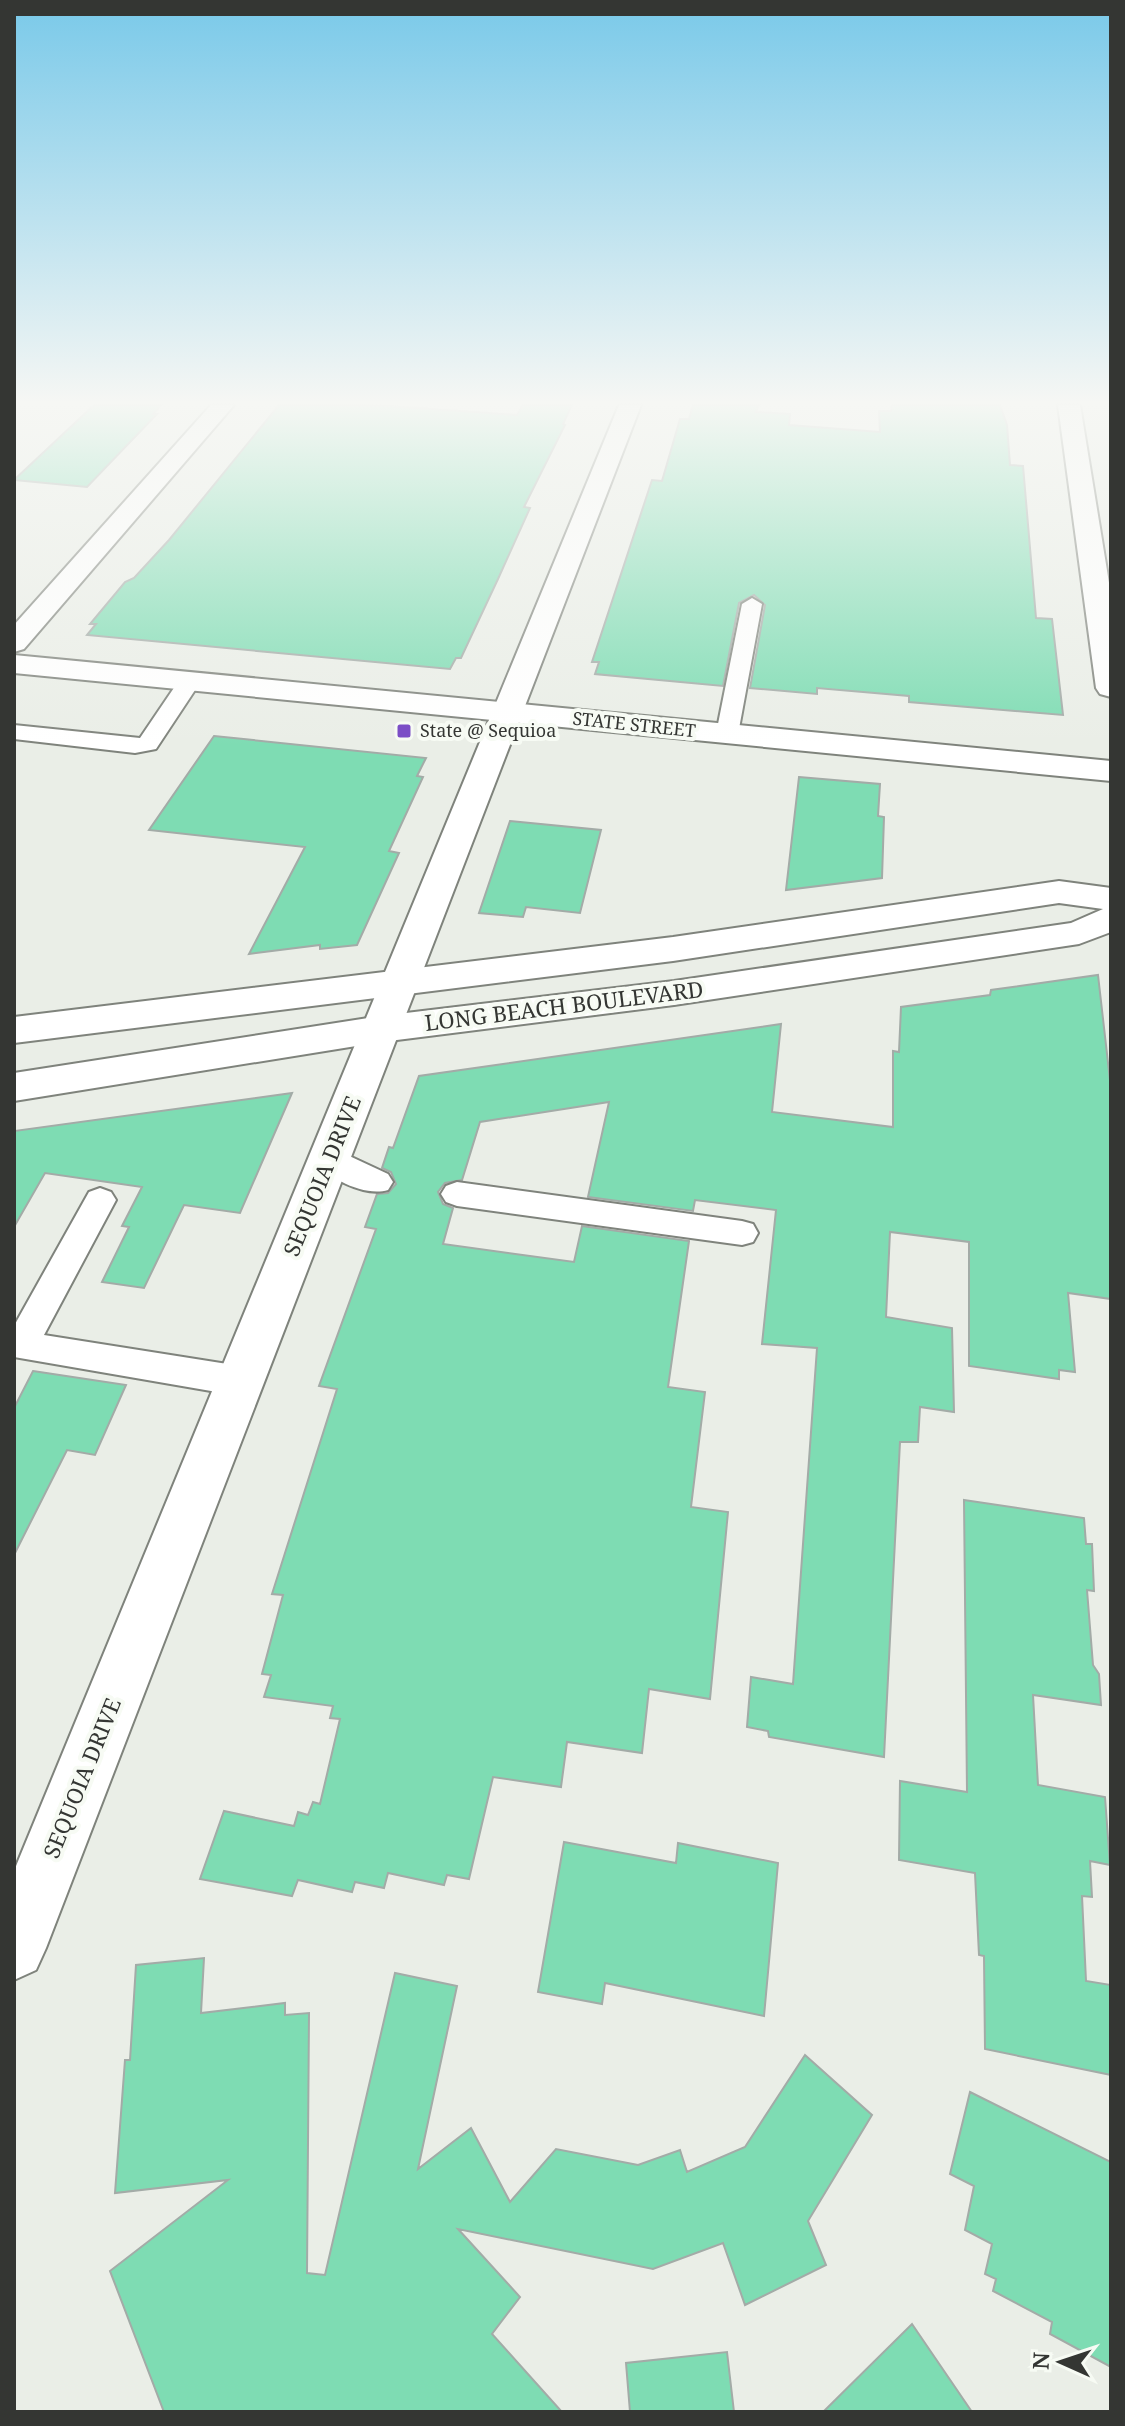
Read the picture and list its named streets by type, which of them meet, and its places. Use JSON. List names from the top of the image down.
{
  "streets": {
    "street": ["STATE STREET", "LONG BEACH BOULEVARD", "SEQUOIA DRIVE"]
  },
  "crossings": [
    ["STATE STREET", "SEQUOIA DRIVE"],
    ["LONG BEACH BOULEVARD", "SEQUOIA DRIVE"]
  ],
  "places": {
    "transit": ["State @ Sequioa"]
  },
  "north": "left"
}
